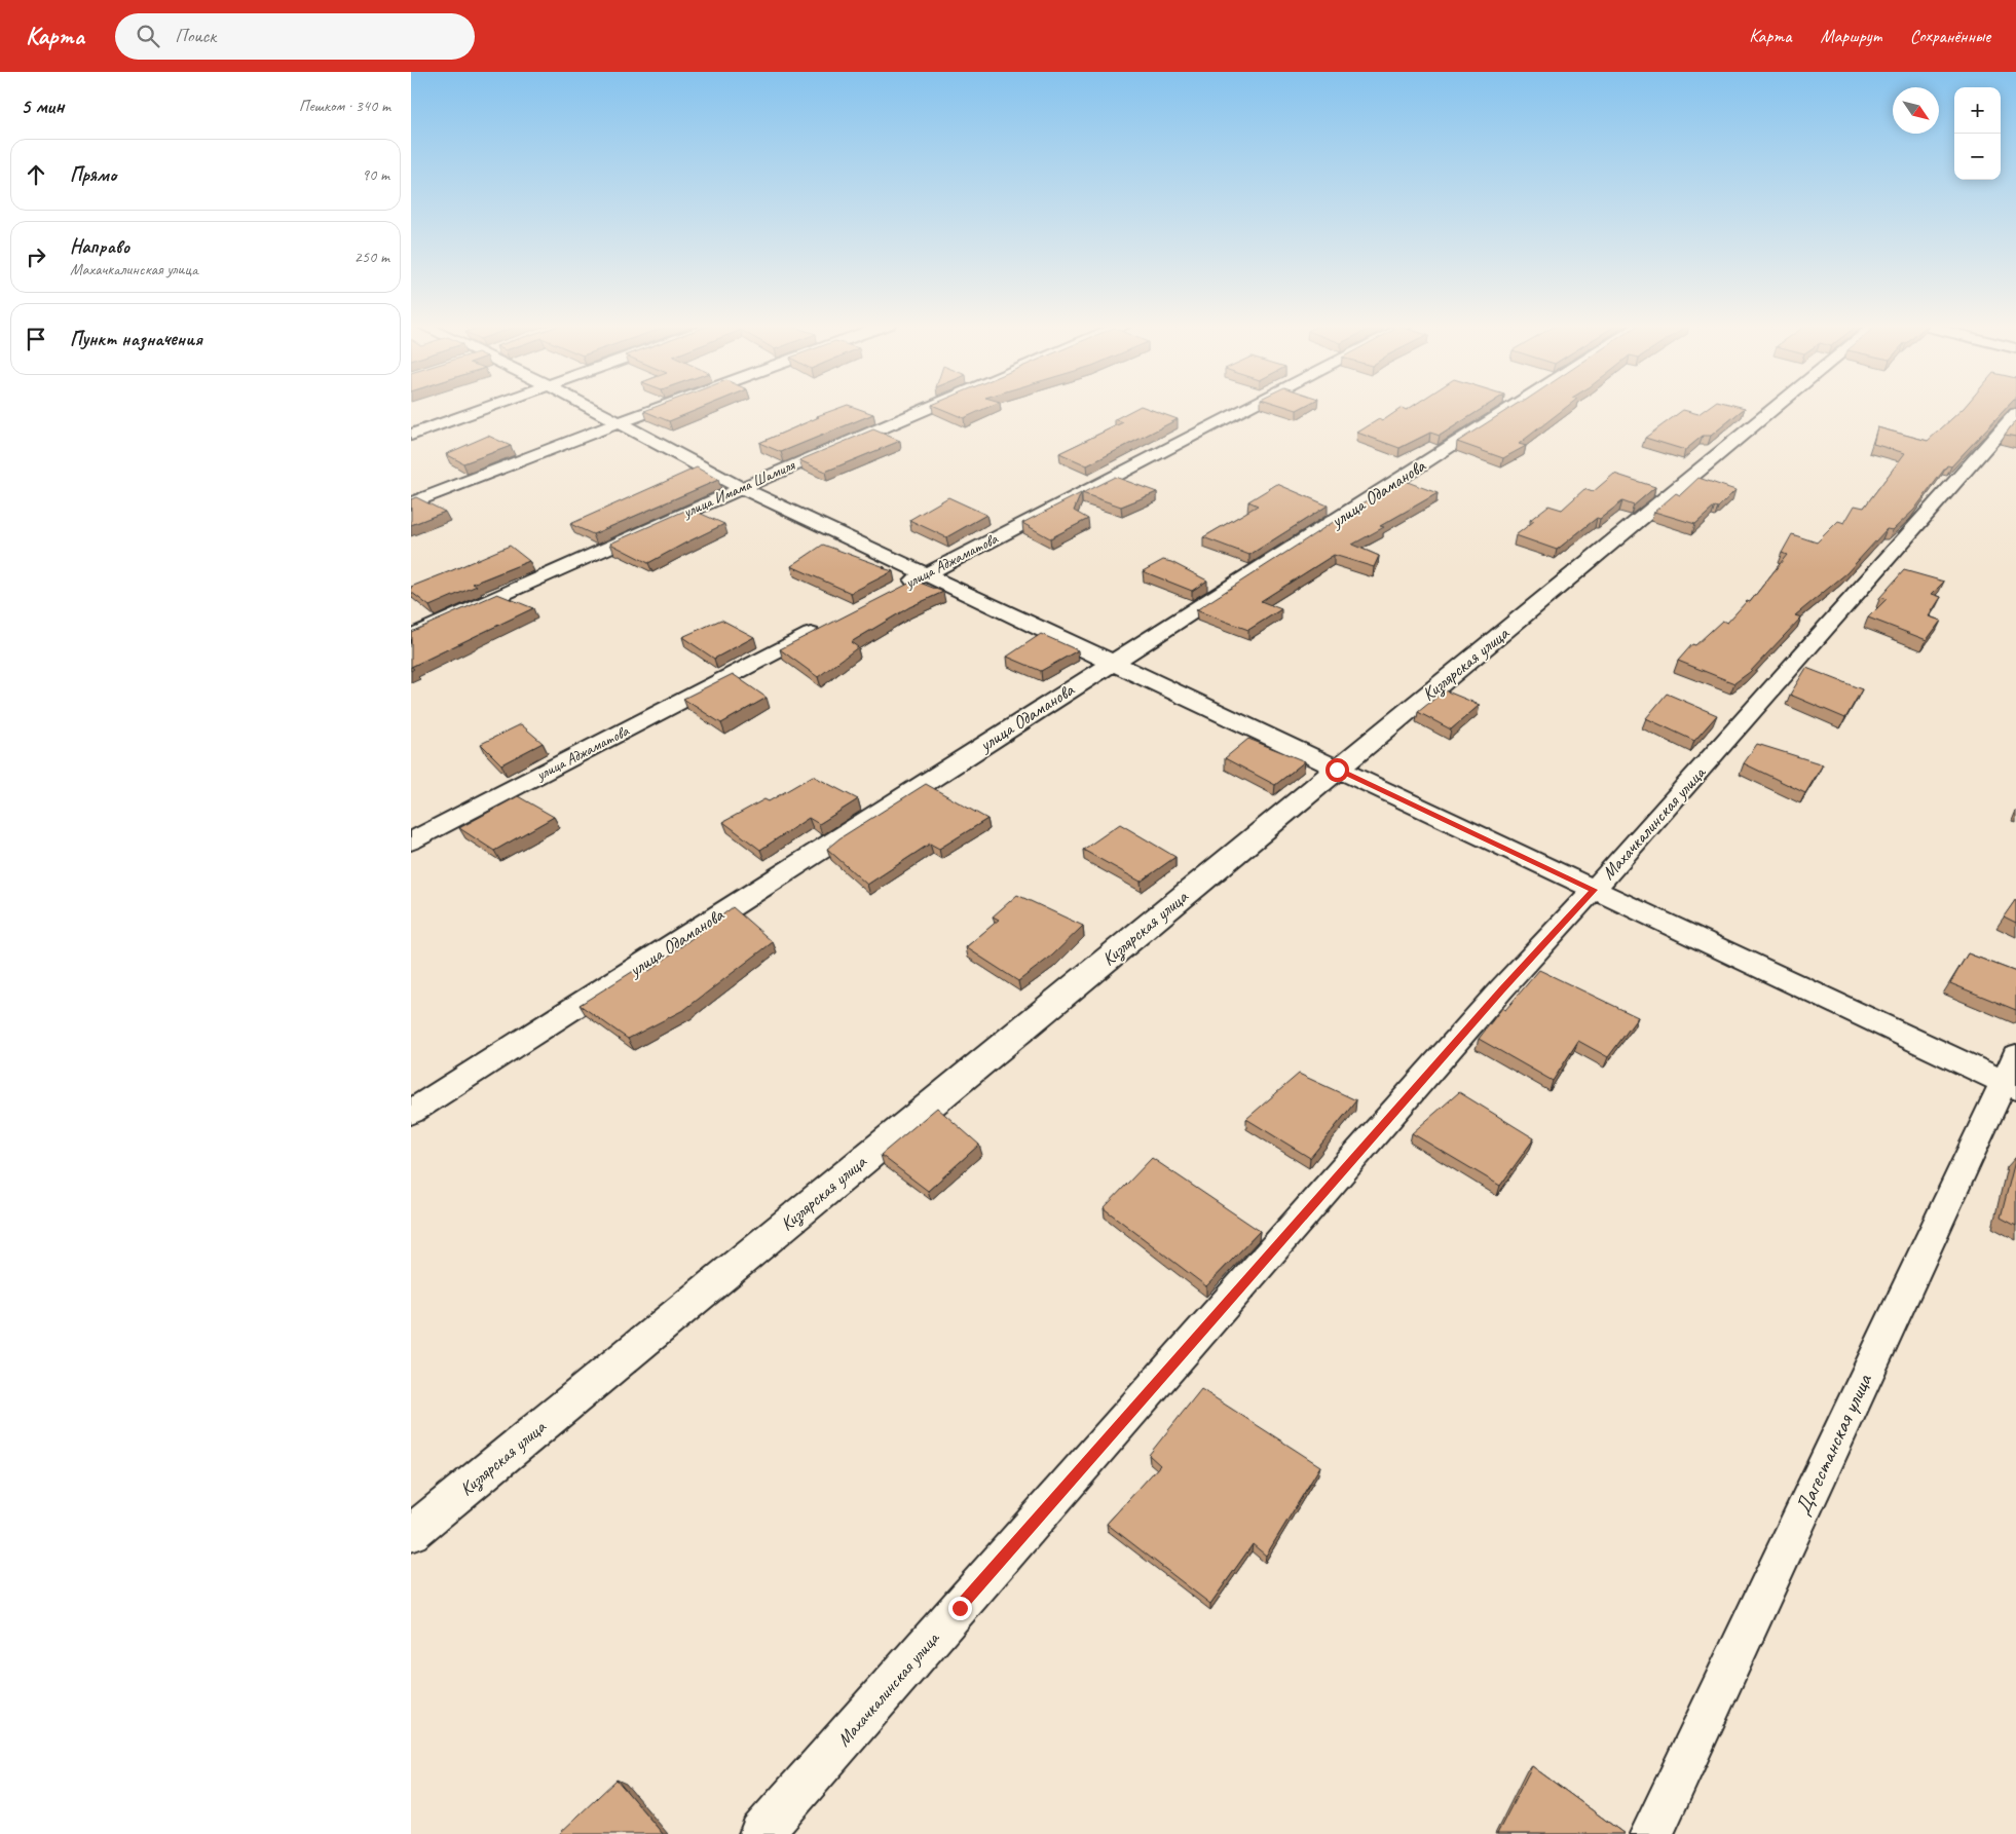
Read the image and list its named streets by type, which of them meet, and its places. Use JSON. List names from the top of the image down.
{
  "streets": {
    "street": [
      "улица Имама Шамиля",
      "улица Одаманова",
      "улица Аджаматова",
      "Кизлярская улица",
      "Махачкалинская улица",
      "Дагестанская улица"
    ]
  },
  "north": "bottom right",
  "page": {
    "header": "Карта",
    "search": "Поиск",
    "nav": ["Карта", "Маршрут", "Сохранённые"],
    "heading": ["5 мин", "Пешком · 340 m"],
    "map_buttons": ["+", "−"],
    "list": [
      ["Прямо", "90 m"],
      ["Направо", "Махачкалинская улица", "250 m"],
      "Пункт назначения"
    ]
  }
}
